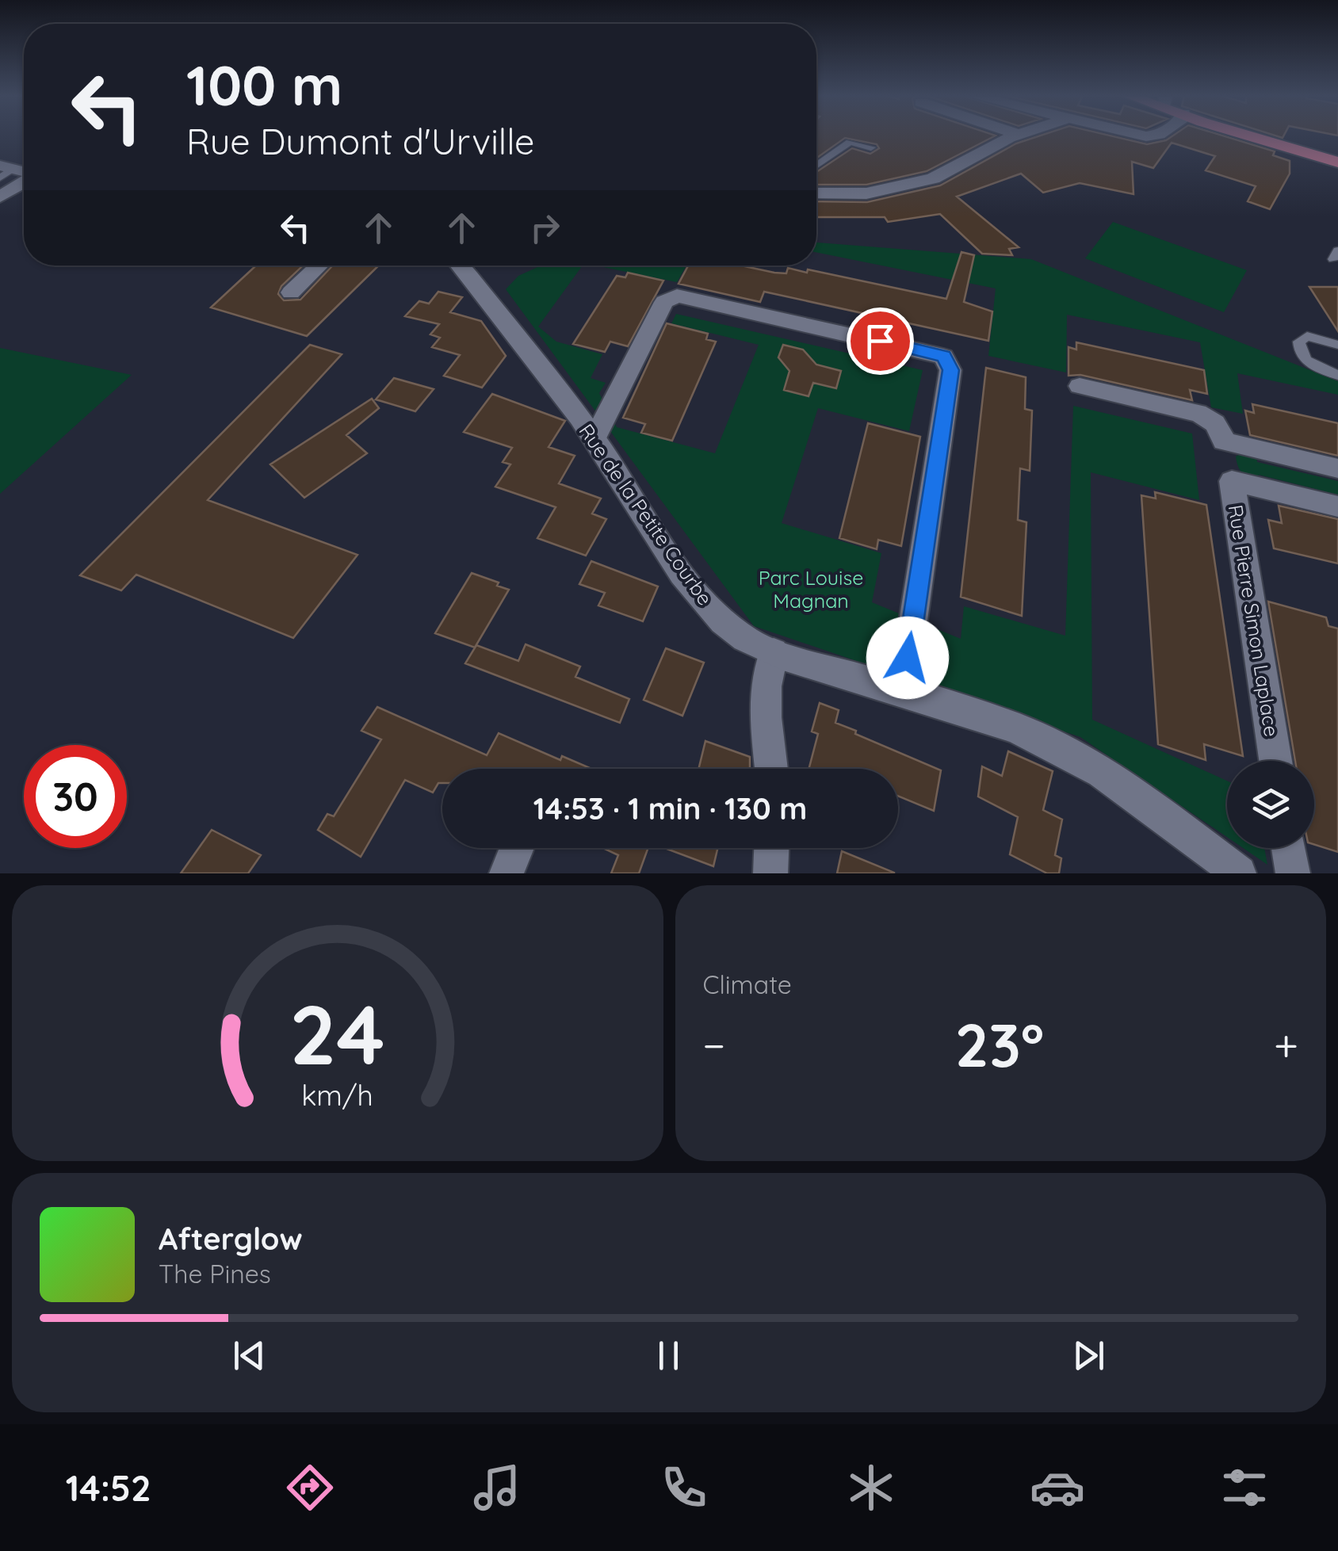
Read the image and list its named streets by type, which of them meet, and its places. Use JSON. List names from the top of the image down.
{
  "streets": {
    "street": ["Rue de la Petite Courbe", "Rue Pierre Simon Laplace"]
  },
  "parks": ["Parc Louise Magnan"],
  "page": {
    "turn": ["100 m", "Rue Dumont d'Urville"],
    "limit": "30",
    "trip": "14:53 · 1 min · 130 m",
    "tile": "Climate",
    "heat": ["−", "23°", "+"],
    "song": ["Afterglow", "The Pines"],
    "tabs": "14:52",
    "gauge": ["24", "km/h"]
  }
}
